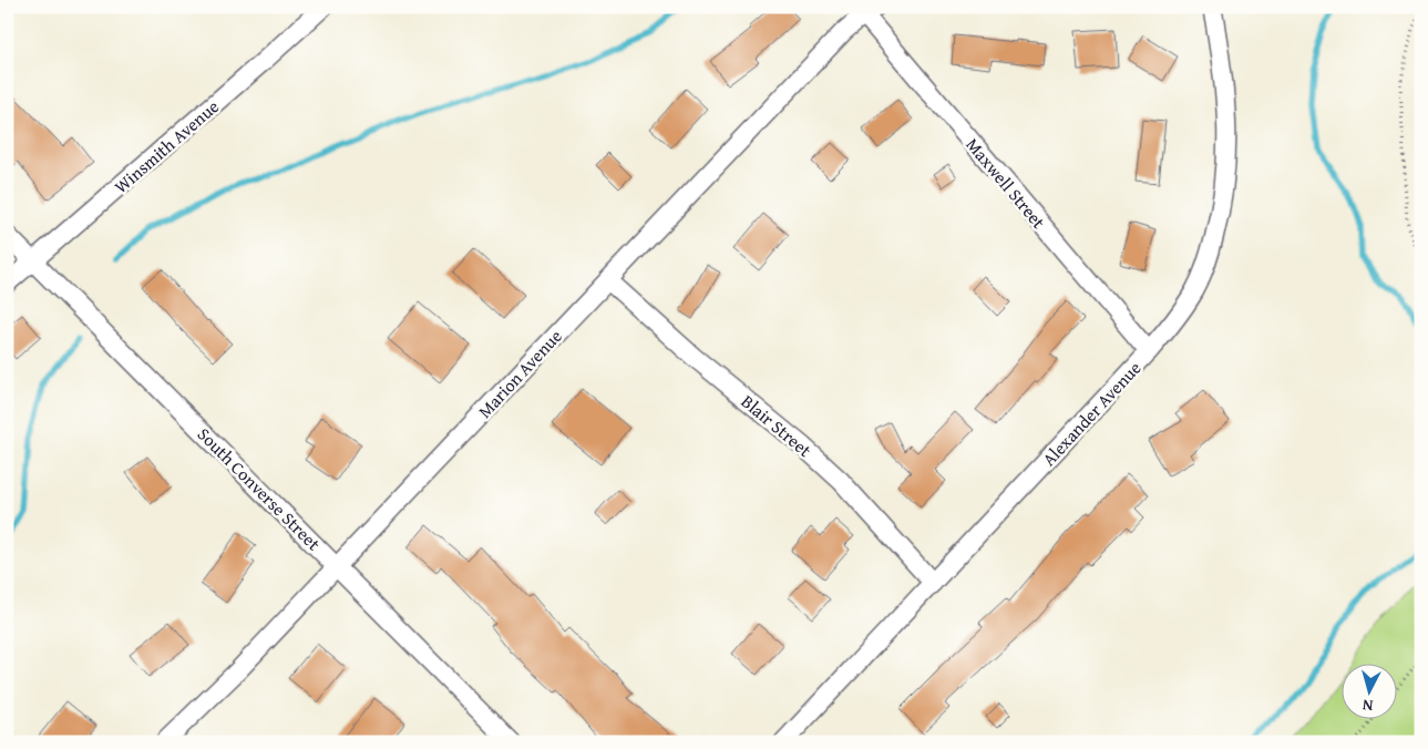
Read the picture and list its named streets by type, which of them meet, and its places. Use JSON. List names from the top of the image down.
{
  "streets": {
    "street": [
      "Winsmith Avenue",
      "Maxwell Street",
      "Marion Avenue",
      "Alexander Avenue",
      "Blair Street",
      "South Converse Street"
    ]
  },
  "crossings": [
    ["Winsmith Avenue", "South Converse Street"],
    ["Maxwell Street", "Marion Avenue"],
    ["Maxwell Street", "Alexander Avenue"],
    ["Marion Avenue", "Blair Street"],
    ["Marion Avenue", "South Converse Street"],
    ["Alexander Avenue", "Blair Street"]
  ],
  "north": "bottom"
}
